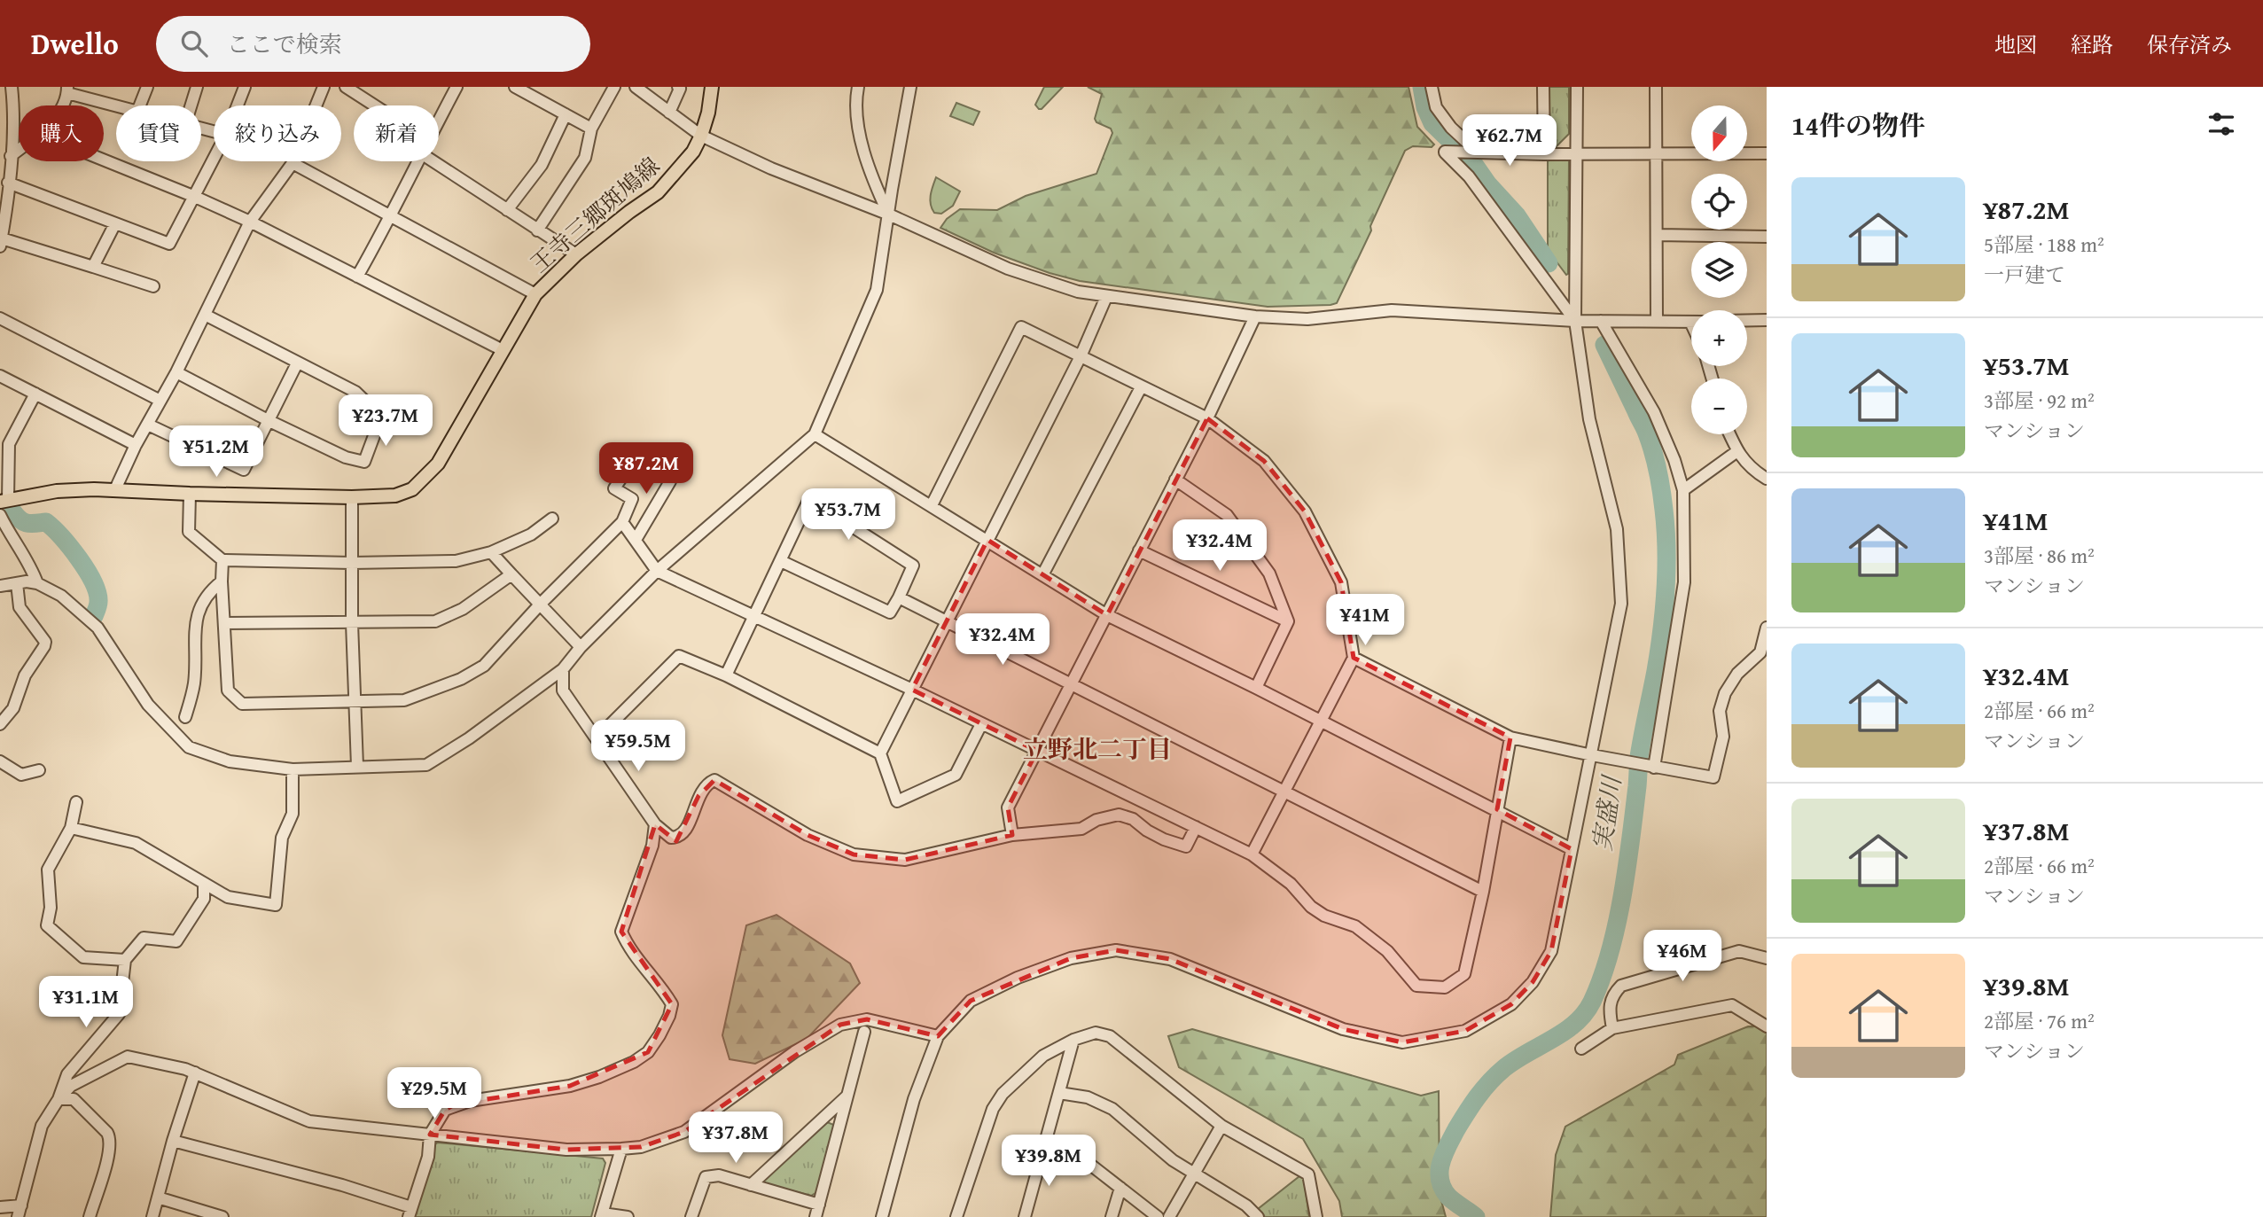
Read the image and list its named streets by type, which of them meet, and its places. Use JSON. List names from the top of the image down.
{
  "streets": {
    "main road": ["王寺三郷斑鳩線"]
  },
  "districts": ["立野北二丁目"],
  "water": ["実盛川"],
  "north": "bottom",
  "page": {
    "header": "Dwello",
    "search": "ここで検索",
    "nav": ["地図", "経路", "保存済み"],
    "heading": "14件の物件",
    "map_buttons": ["+", "−"],
    "chip": [
      "購入",
      "賃貸",
      "絞り込み",
      "新着"
    ],
    "price": [
      "¥62.7M",
      "¥23.7M",
      "¥51.2M",
      "¥87.2M",
      "¥53.7M",
      "¥32.4M",
      "¥41M",
      "¥32.4M",
      "¥59.5M",
      "¥46M",
      "¥31.1M",
      "¥29.5M",
      "¥37.8M",
      "¥39.8M"
    ],
    "list": [
      {
        "name": "¥87.2M",
        "note": "5部屋 · 188 m² · 一戸建て"
      },
      {
        "name": "¥53.7M",
        "note": "3部屋 · 92 m² · マンション"
      },
      {
        "name": "¥41M",
        "note": "3部屋 · 86 m² · マンション"
      },
      {
        "name": "¥32.4M",
        "note": "2部屋 · 66 m² · マンション"
      },
      {
        "name": "¥37.8M",
        "note": "2部屋 · 66 m² · マンション"
      },
      {
        "name": "¥39.8M",
        "note": "2部屋 · 76 m² · マンション"
      }
    ]
  }
}
